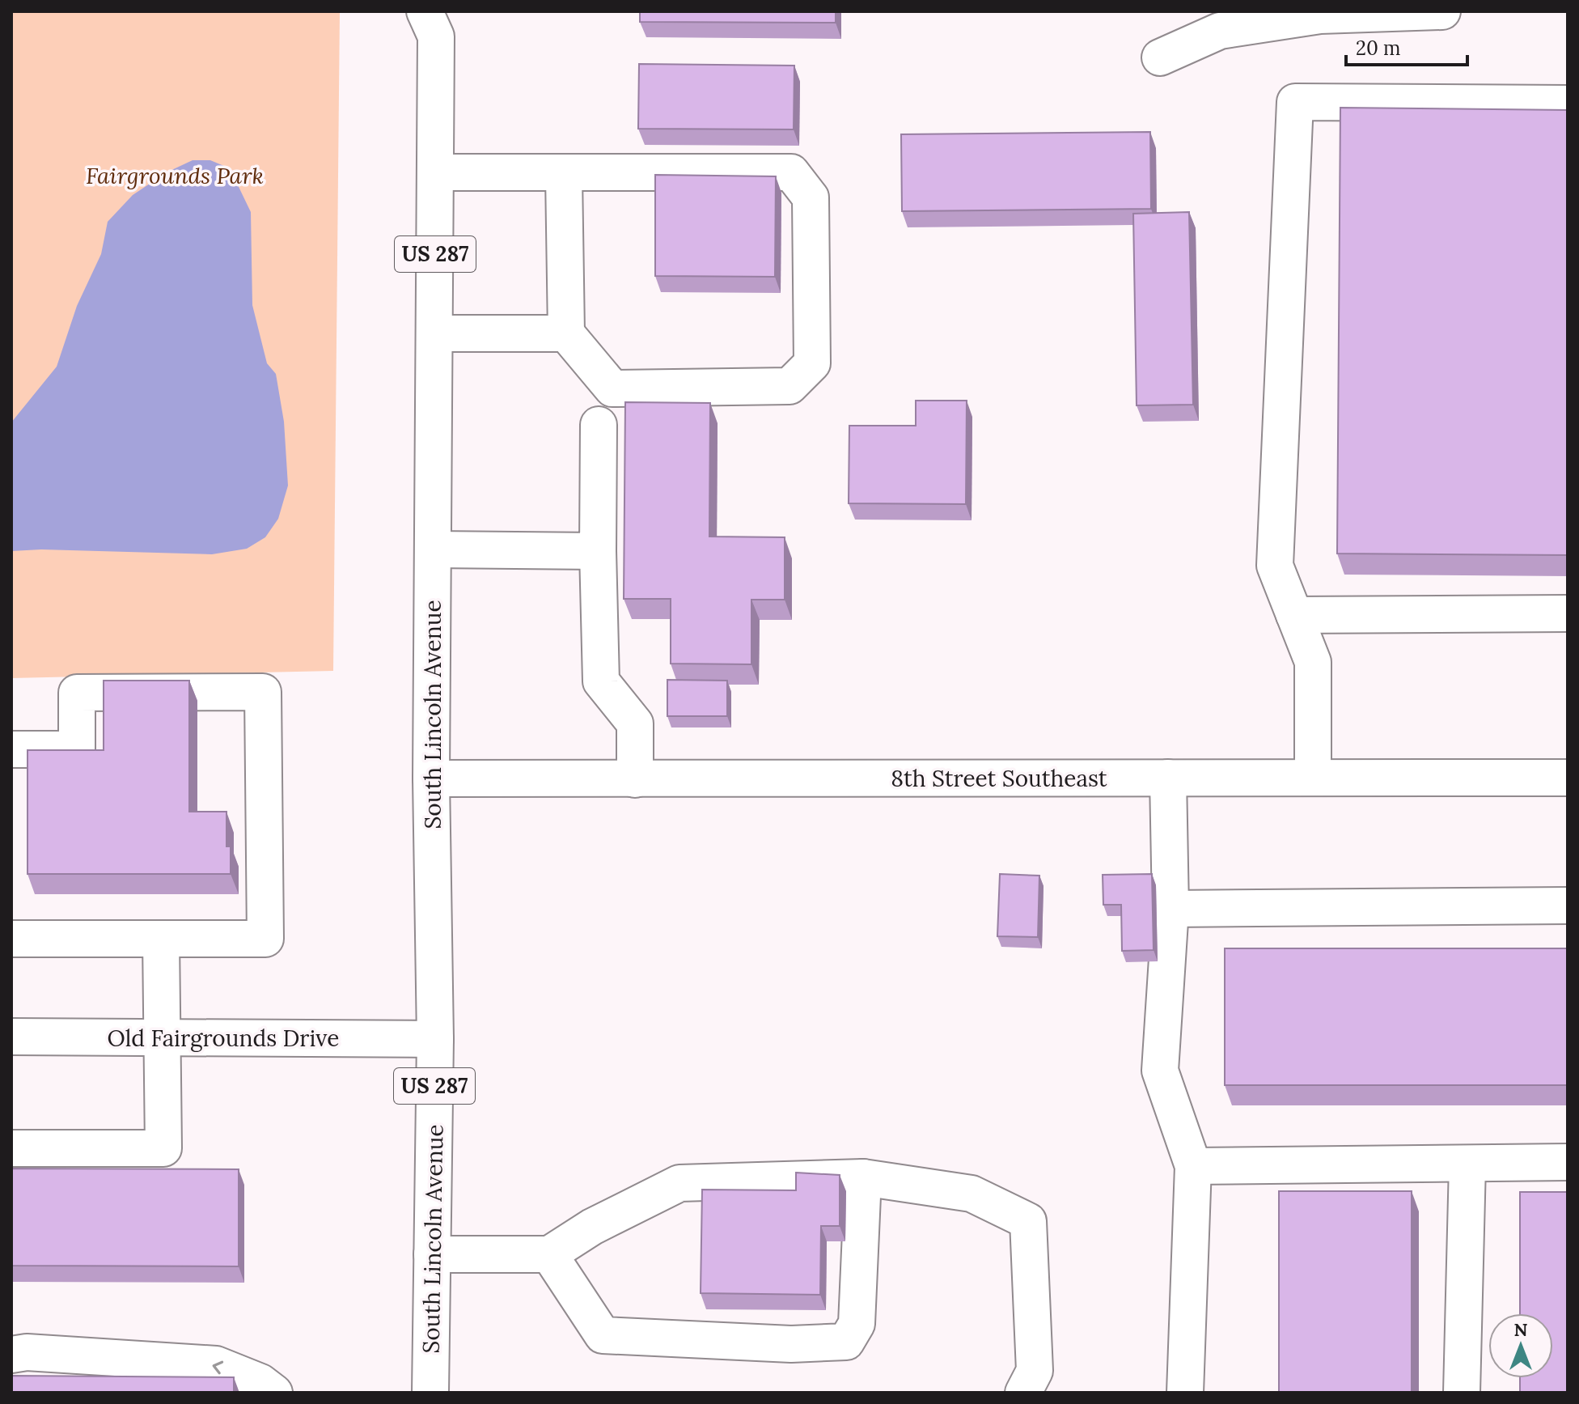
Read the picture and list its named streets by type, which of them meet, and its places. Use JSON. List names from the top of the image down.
{
  "streets": {
    "main road": [
      "US 287",
      "South Lincoln Avenue",
      "8th Street Southeast",
      "Old Fairgrounds Drive"
    ]
  },
  "crossings": [
    ["South Lincoln Avenue", "8th Street Southeast"],
    ["South Lincoln Avenue", "Old Fairgrounds Drive"]
  ],
  "parks": ["Fairgrounds Park"],
  "scale_bar": "20 m",
  "north": "top"
}
